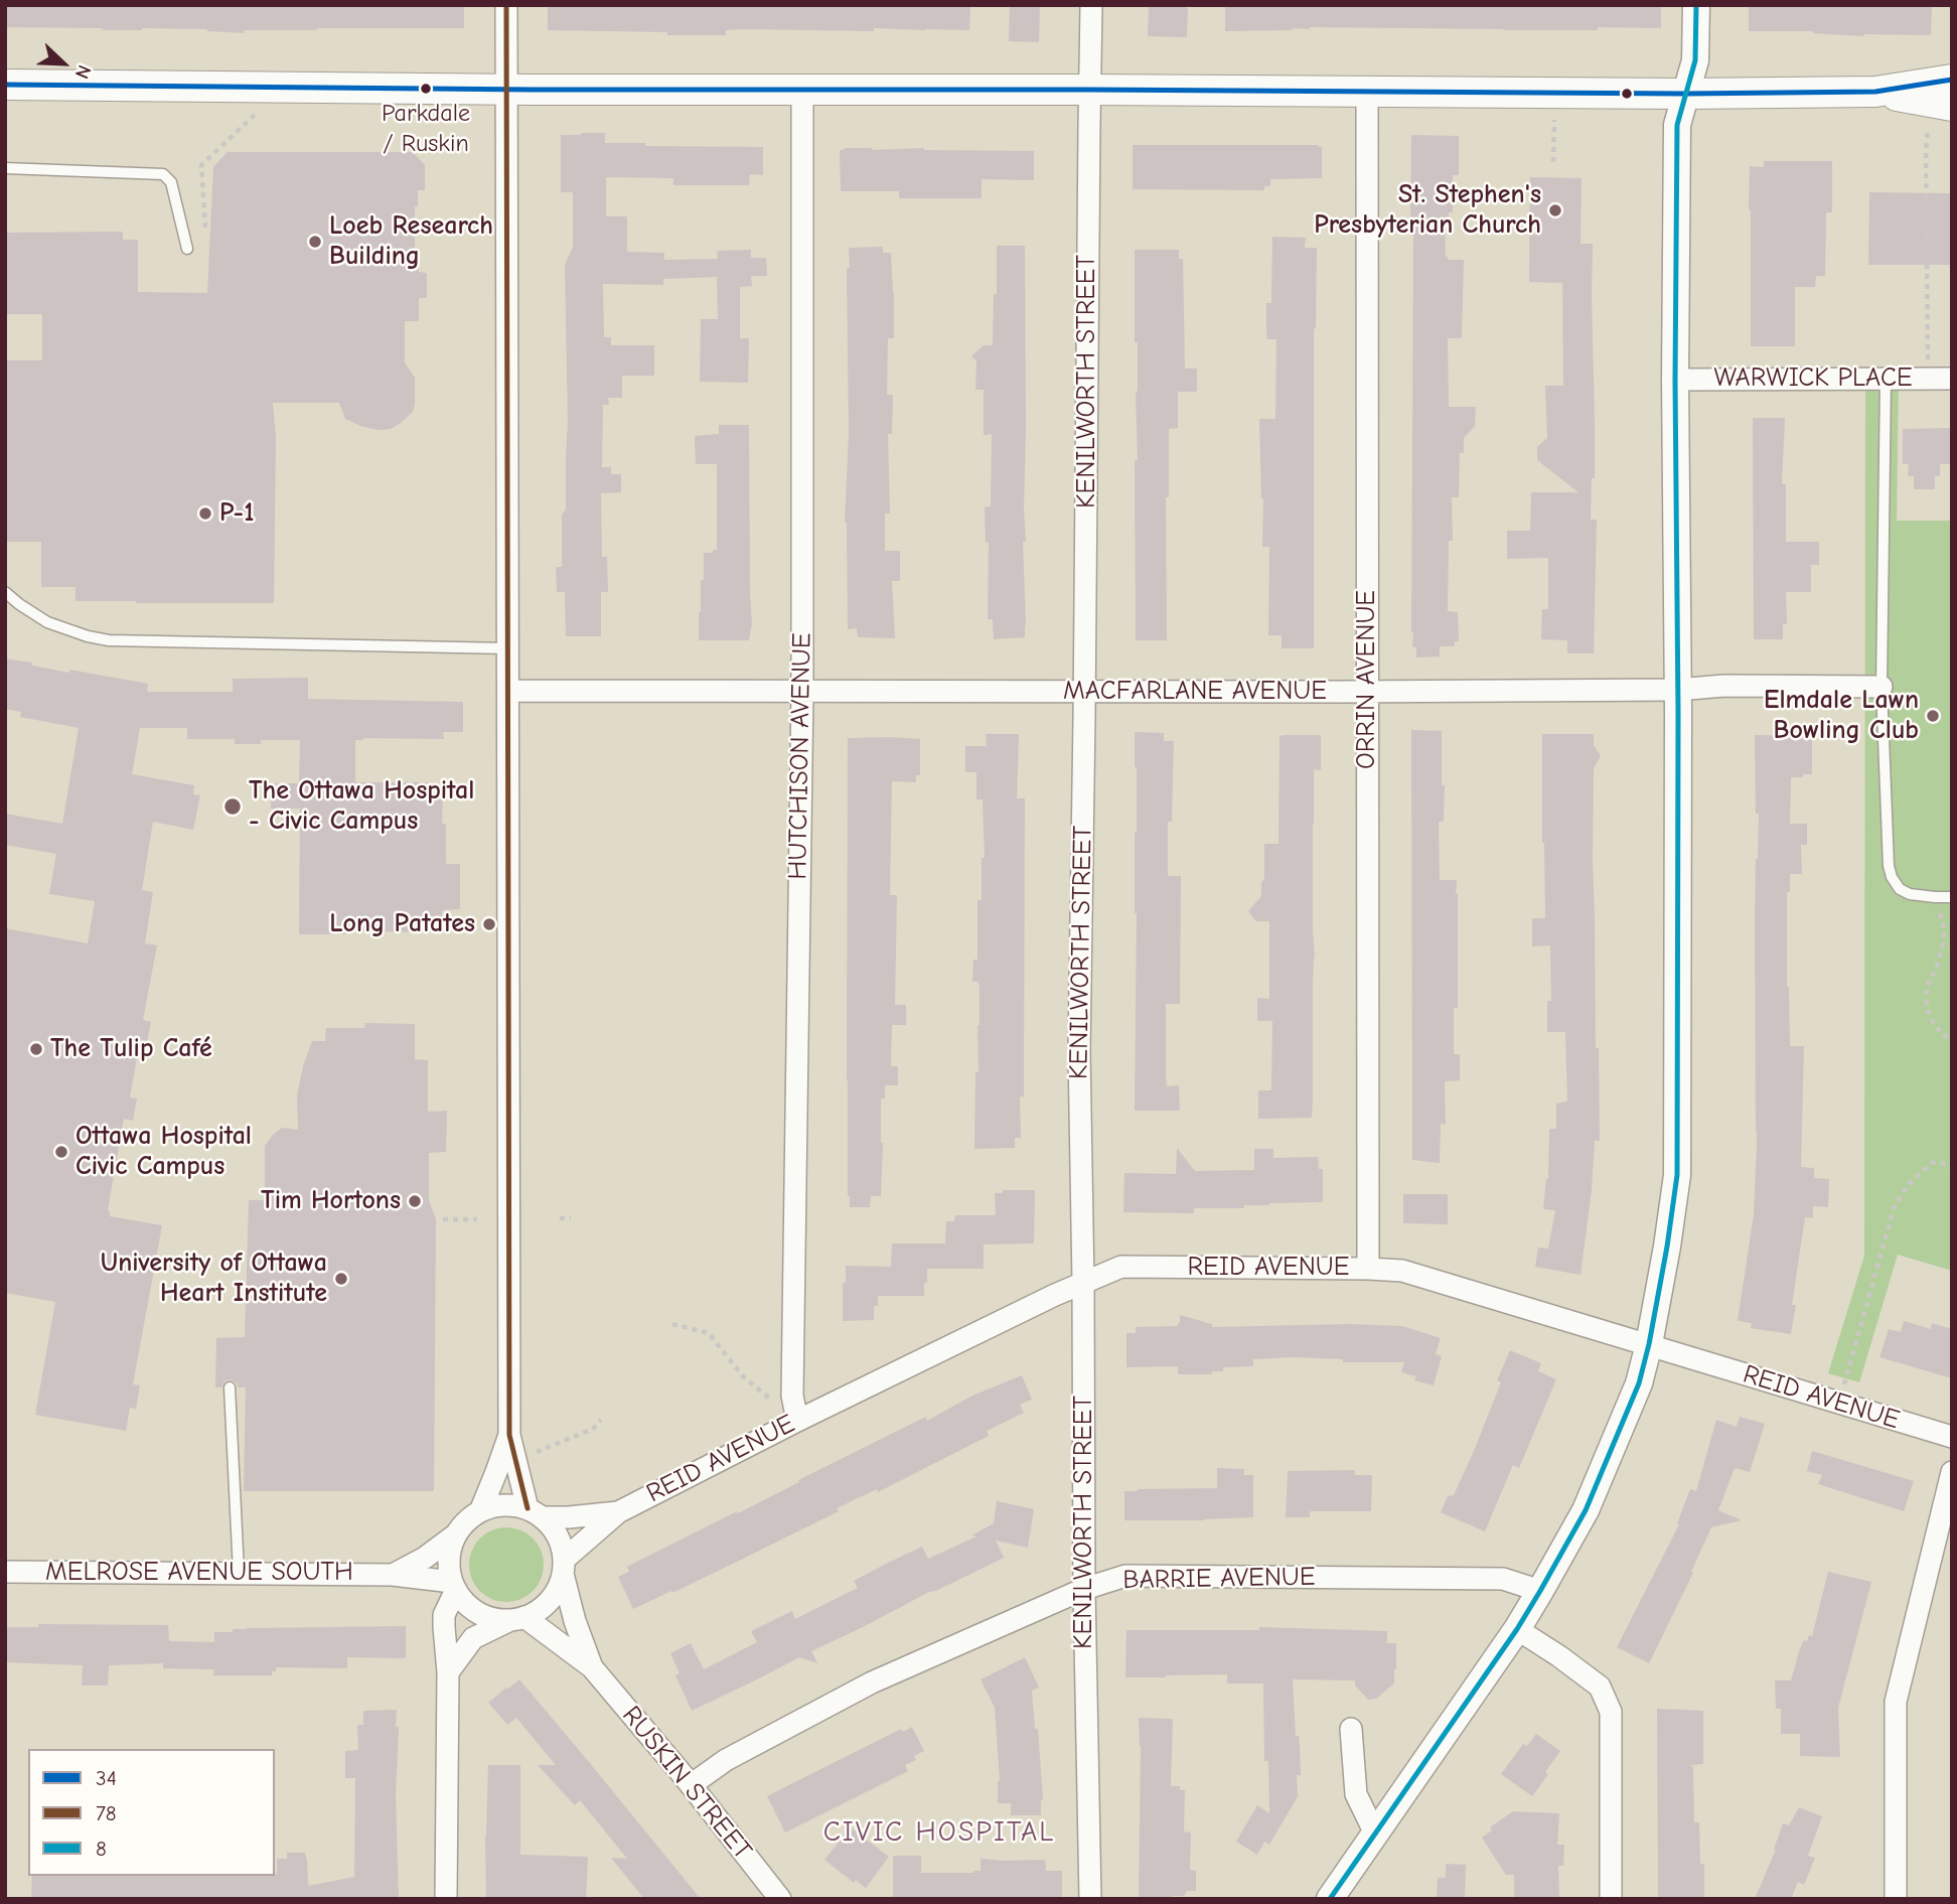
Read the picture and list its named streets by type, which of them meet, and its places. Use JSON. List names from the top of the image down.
{
  "streets": {
    "street": [
      "WARWICK PLACE",
      "KENILWORTH STREET",
      "ORRIN AVENUE",
      "MACFARLANE AVENUE",
      "HUTCHISON AVENUE",
      "REID AVENUE",
      "MELROSE AVENUE SOUTH",
      "BARRIE AVENUE",
      "RUSKIN STREET"
    ]
  },
  "crossings": [
    ["KENILWORTH STREET", "MACFARLANE AVENUE"],
    ["KENILWORTH STREET", "REID AVENUE"],
    ["KENILWORTH STREET", "BARRIE AVENUE"],
    ["ORRIN AVENUE", "MACFARLANE AVENUE"],
    ["ORRIN AVENUE", "REID AVENUE"],
    ["MACFARLANE AVENUE", "HUTCHISON AVENUE"],
    ["HUTCHISON AVENUE", "REID AVENUE"],
    ["REID AVENUE", "MELROSE AVENUE SOUTH"],
    ["REID AVENUE", "RUSKIN STREET"],
    ["MELROSE AVENUE SOUTH", "RUSKIN STREET"],
    ["BARRIE AVENUE", "RUSKIN STREET"]
  ],
  "districts": ["CIVIC HOSPITAL"],
  "places": [
    "Parkdale / Ruskin",
    "St. Stephen's Presbyterian Church",
    "Loeb Research Building",
    "P-1",
    "Elmdale Lawn Bowling Club",
    "The Ottawa Hospital - Civic Campus",
    "Long Patates",
    "The Tulip Café",
    "Ottawa Hospital Civic Campus",
    "Tim Hortons",
    "University of Ottawa Heart Institute"
  ],
  "lines": ["transit line 78", "transit line 8", "transit line 34"],
  "legend": ["34", "78", "8"],
  "north": "bottom right"
}
